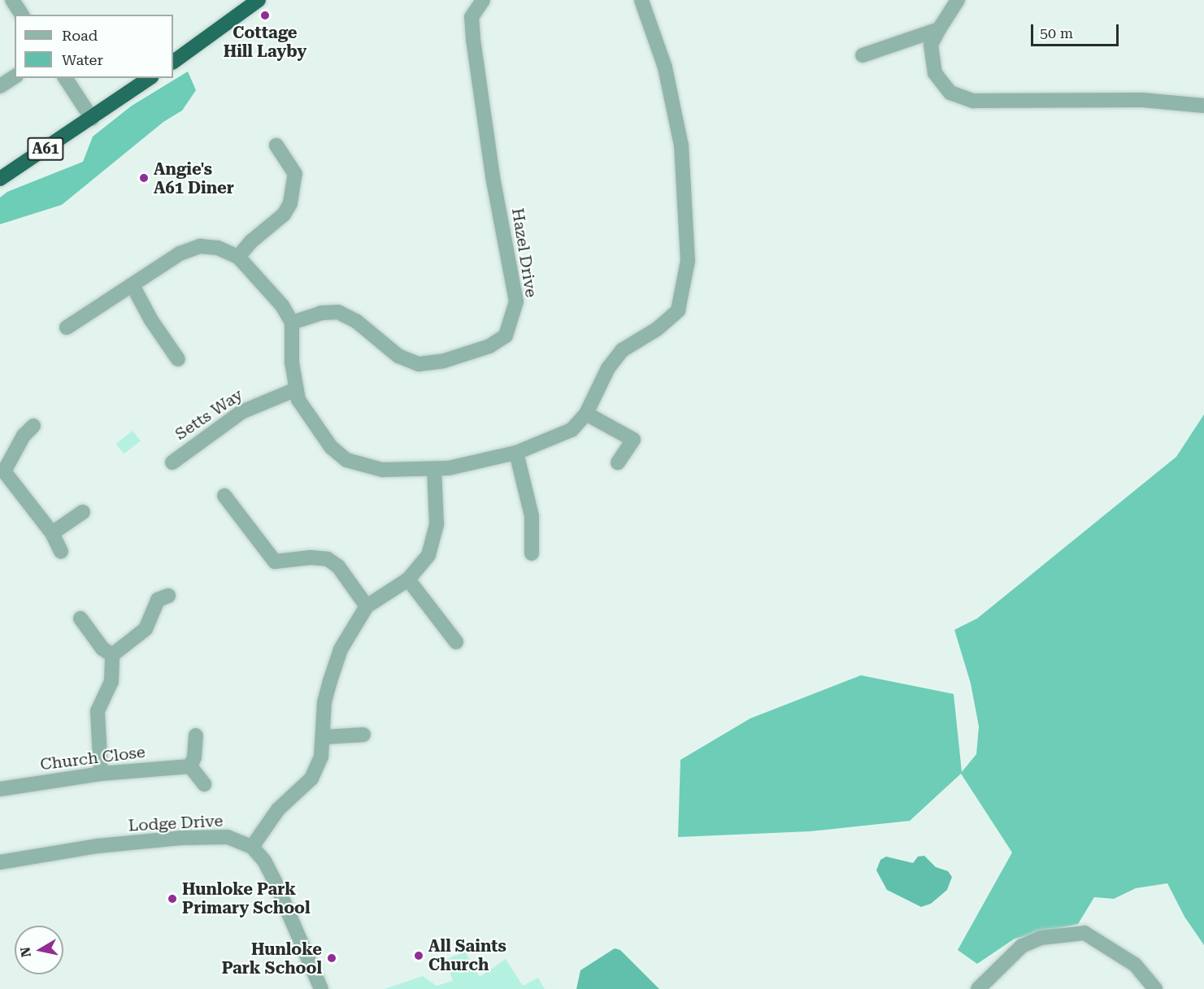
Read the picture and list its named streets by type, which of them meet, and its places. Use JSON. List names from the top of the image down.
{
  "streets": {
    "highway": ["A61"],
    "street": [
      "Hazel Drive",
      "Setts Way",
      "Church Close",
      "Lodge Drive"
    ]
  },
  "places": [
    "Cottage Hill Layby",
    "Angie's A61 Diner",
    "Hunloke Park Primary School",
    "All Saints Church",
    "Hunloke Park School"
  ],
  "legend": ["Road", "Water"],
  "scale_bar": "50 m",
  "north": "left"
}
